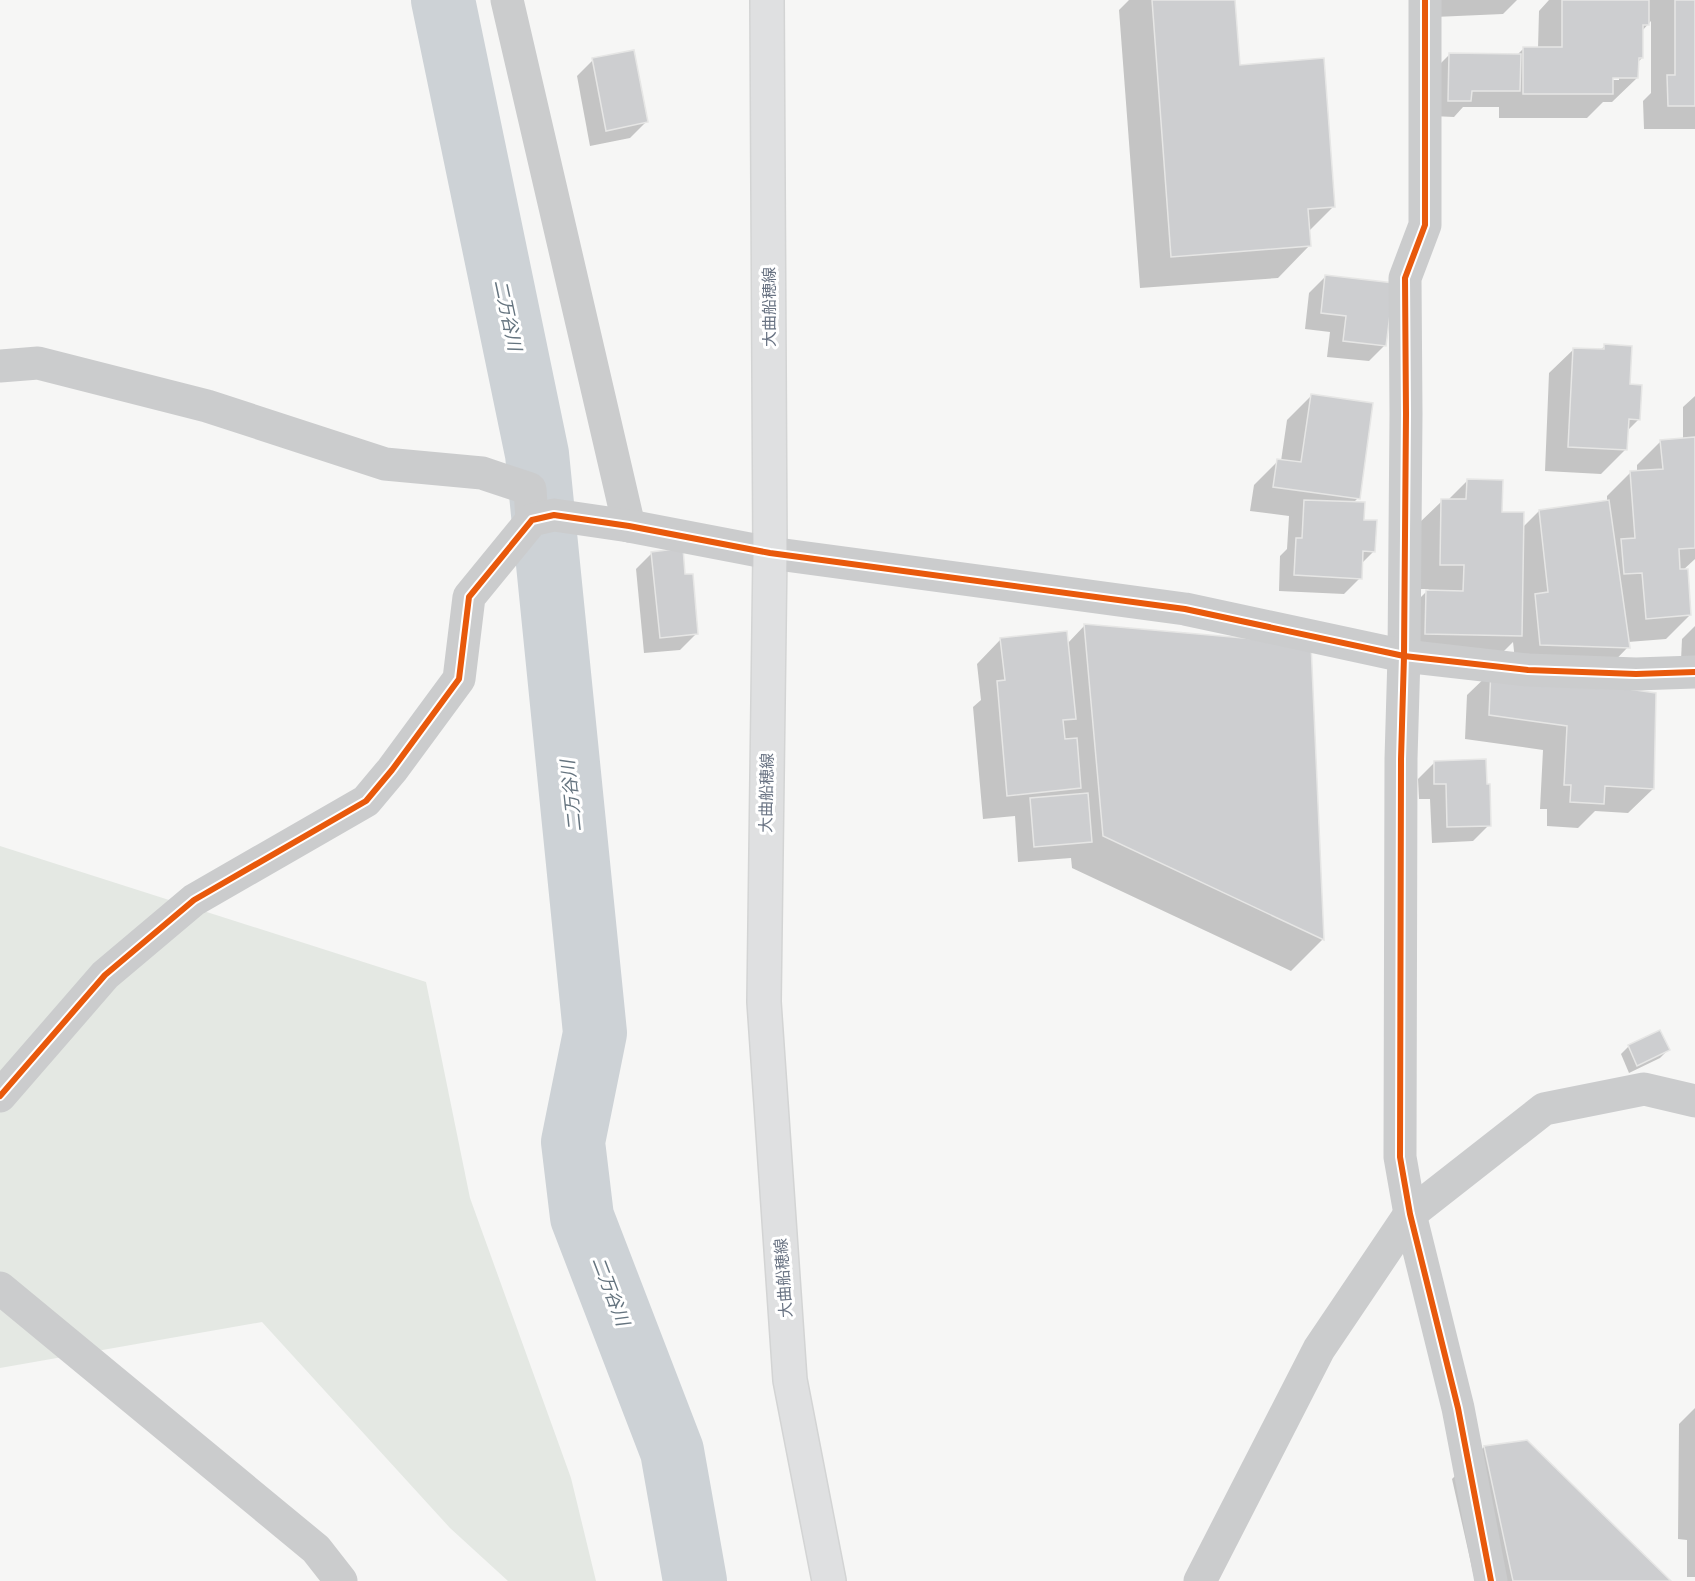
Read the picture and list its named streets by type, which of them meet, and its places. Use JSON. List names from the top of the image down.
{
  "streets": {
    "main road": ["大曲船穂線"]
  },
  "water": ["二万谷川"]
}
